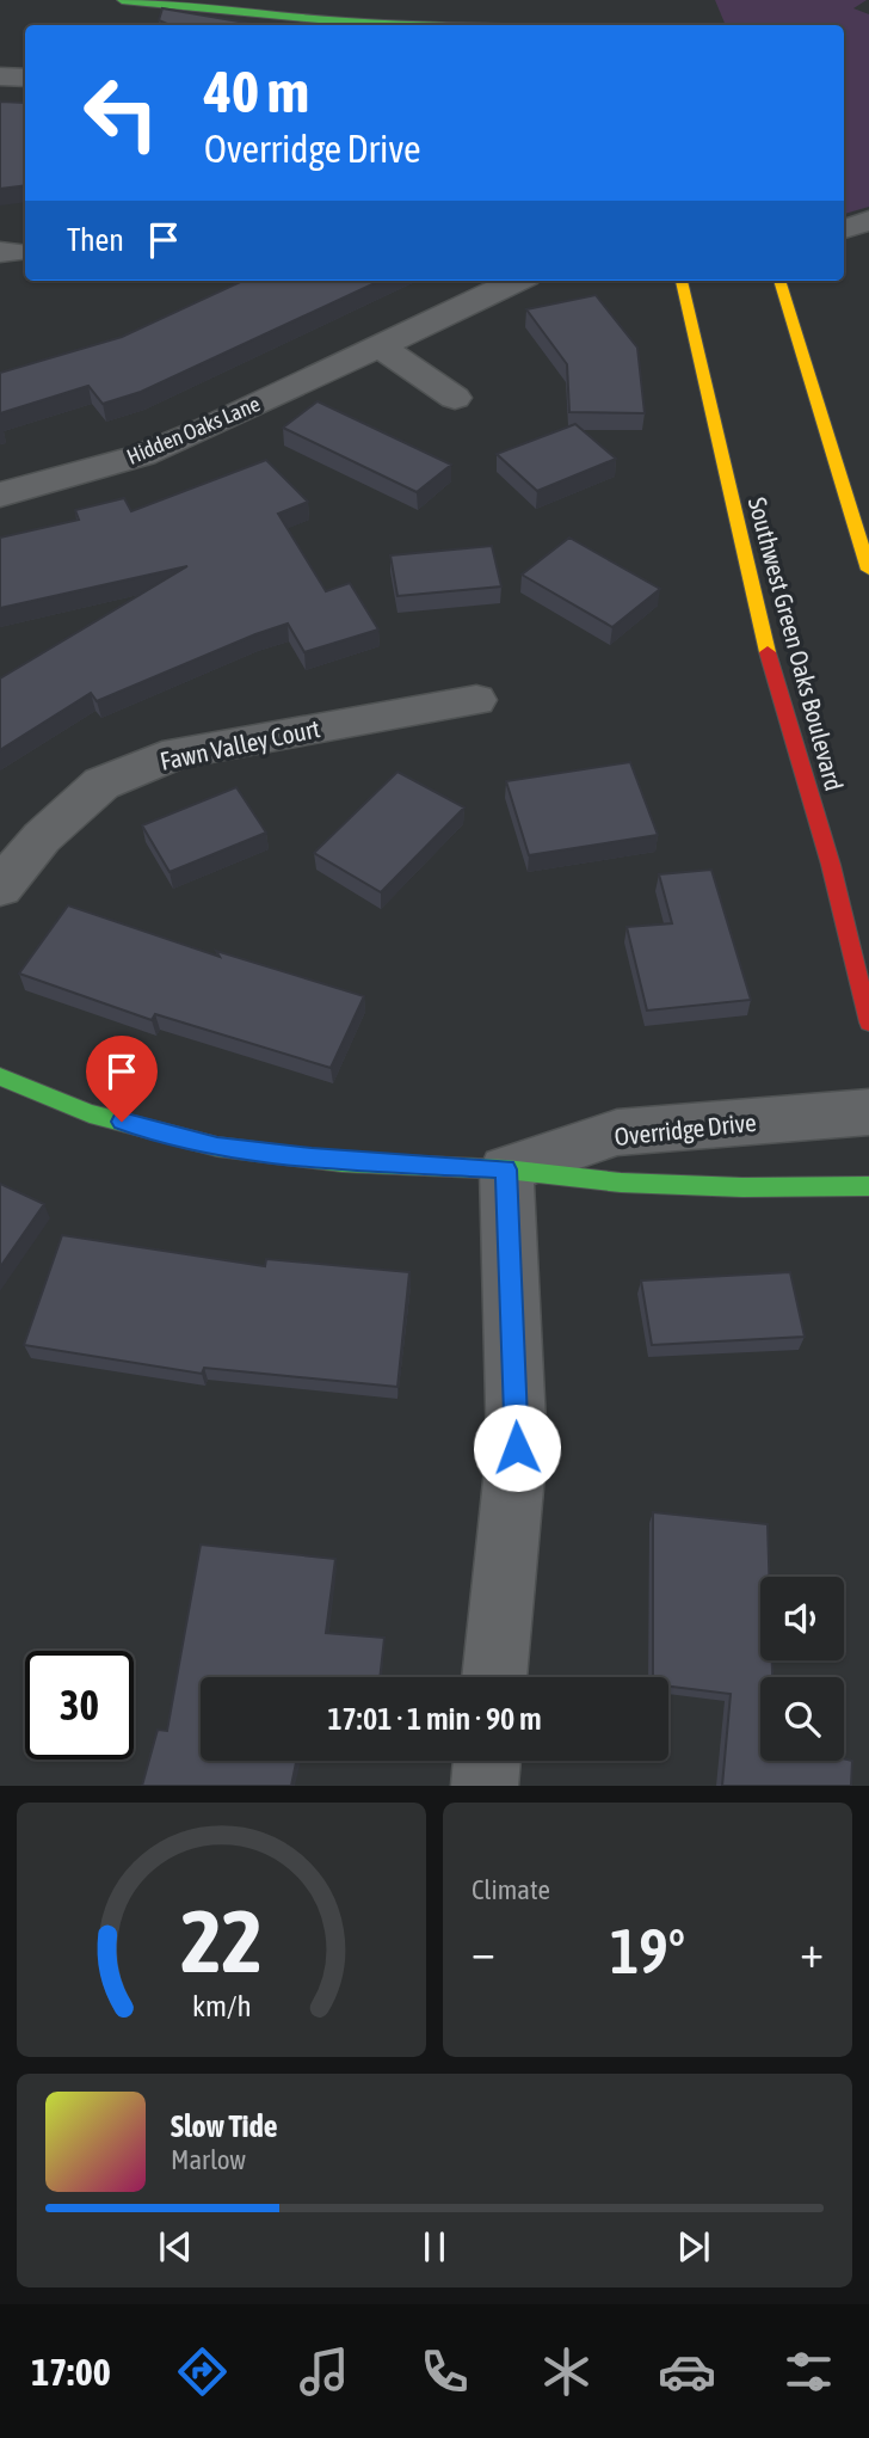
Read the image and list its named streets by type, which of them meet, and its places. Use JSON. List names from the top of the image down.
{
  "streets": {
    "main road": ["Southwest Green Oaks Boulevard", "Overridge Drive"],
    "street": ["Hidden Oaks Lane", "Fawn Valley Court"]
  },
  "page": {
    "turn": ["40 m", "Overridge Drive"],
    "then": "Then",
    "limit": "30",
    "trip": "17:01 · 1 min · 90 m",
    "tile": "Climate",
    "heat": ["−", "19°", "+"],
    "song": ["Slow Tide", "Marlow"],
    "tabs": "17:00",
    "gauge": ["22", "km/h"]
  }
}
